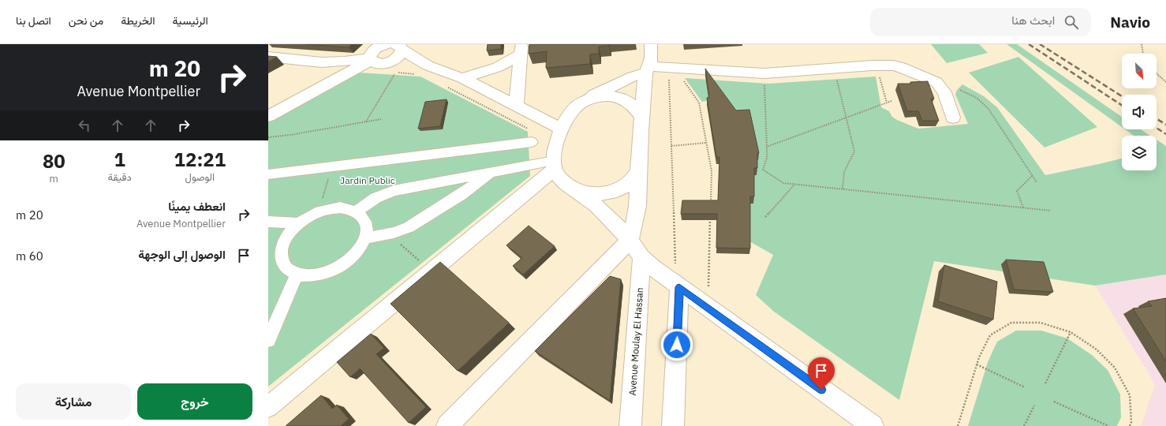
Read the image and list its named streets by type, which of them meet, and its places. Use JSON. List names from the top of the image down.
{
  "streets": {
    "street": ["Avenue Moulay El Hassan"]
  },
  "parks": ["Jardin Public"],
  "north": "bottom right",
  "page": {
    "header": "Navio",
    "search": "ابحث هنا",
    "nav": [
      "الرئيسية",
      "الخريطة",
      "من نحن",
      "اتصل بنا"
    ],
    "turn": ["20 m", "Avenue Montpellier"],
    "eta": [
      "12:21",
      "الوصول",
      "1",
      "دقيقة",
      "80",
      "m"
    ],
    "list": [
      {
        "name": "انعطف يمينًا",
        "note": "Avenue Montpellier",
        "value": "20 m"
      },
      {
        "name": "الوصول إلى الوجهة",
        "value": "60 m"
      }
    ],
    "buttons": ["خروج", "مشاركة"]
  }
}
